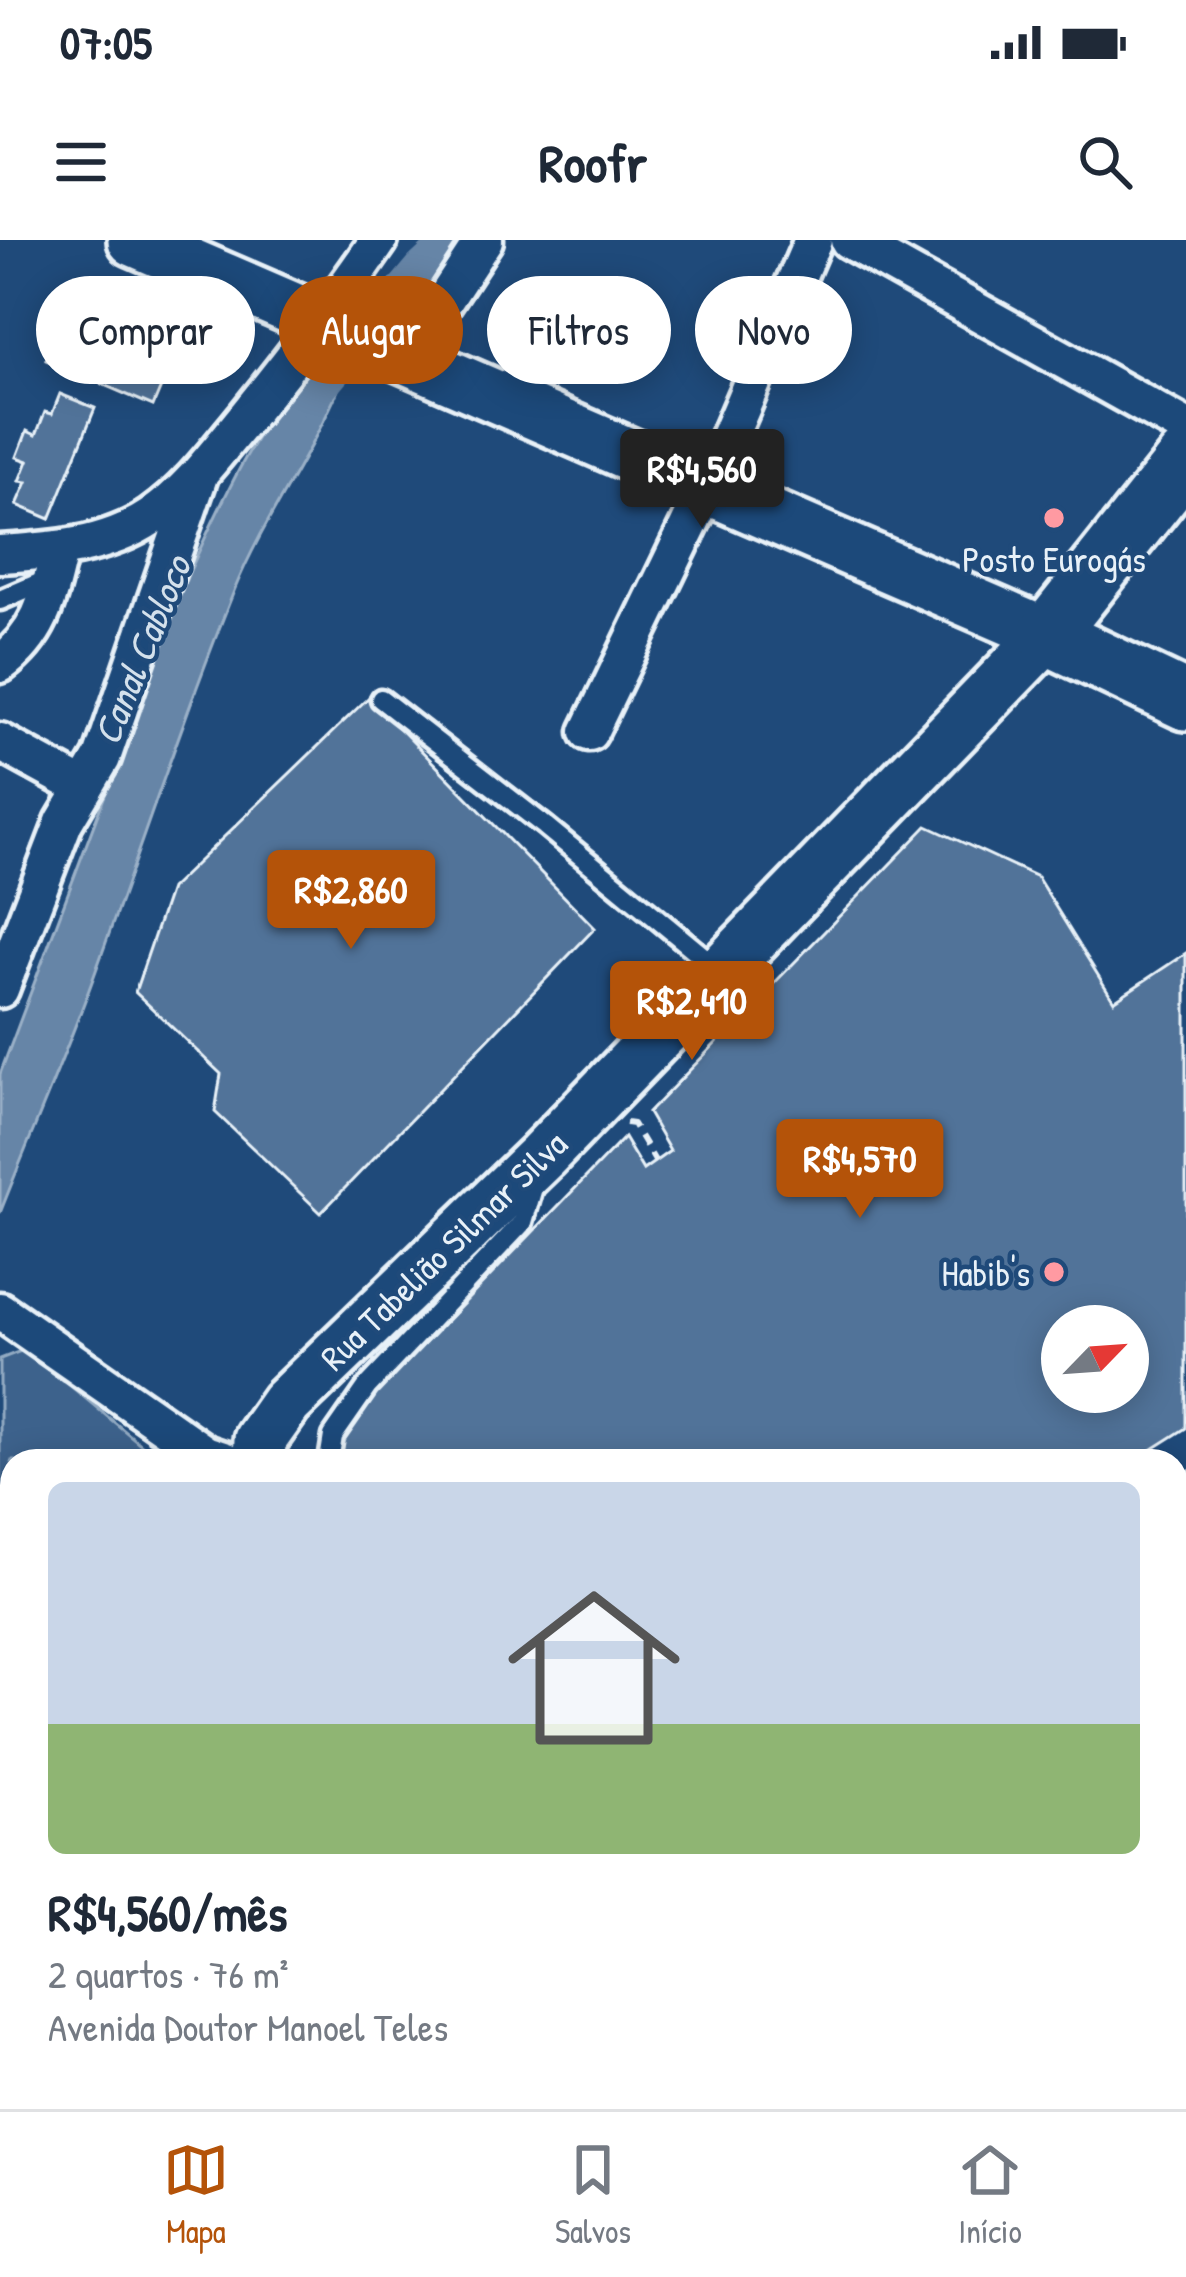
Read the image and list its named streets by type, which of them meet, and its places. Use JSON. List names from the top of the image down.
{
  "streets": {
    "main road": ["Rua Tabelião Silmar Silva"]
  },
  "water": ["Canal Cabloco"],
  "places": ["Posto Eurogás", "Habib's"],
  "north": "top right",
  "page": {
    "status": "07:05",
    "header": "Roofr",
    "chip": [
      "Comprar",
      "Alugar",
      "Filtros",
      "Novo"
    ],
    "price": [
      "R$4,560",
      "R$2,860",
      "R$2,410",
      "R$4,570"
    ],
    "list": [
      {
        "name": "R$4,560/mês",
        "note": "2 quartos · 76 m² · Avenida Doutor Manoel Teles"
      }
    ],
    "tabs": ["Mapa", "Salvos", "Início"]
  }
}
